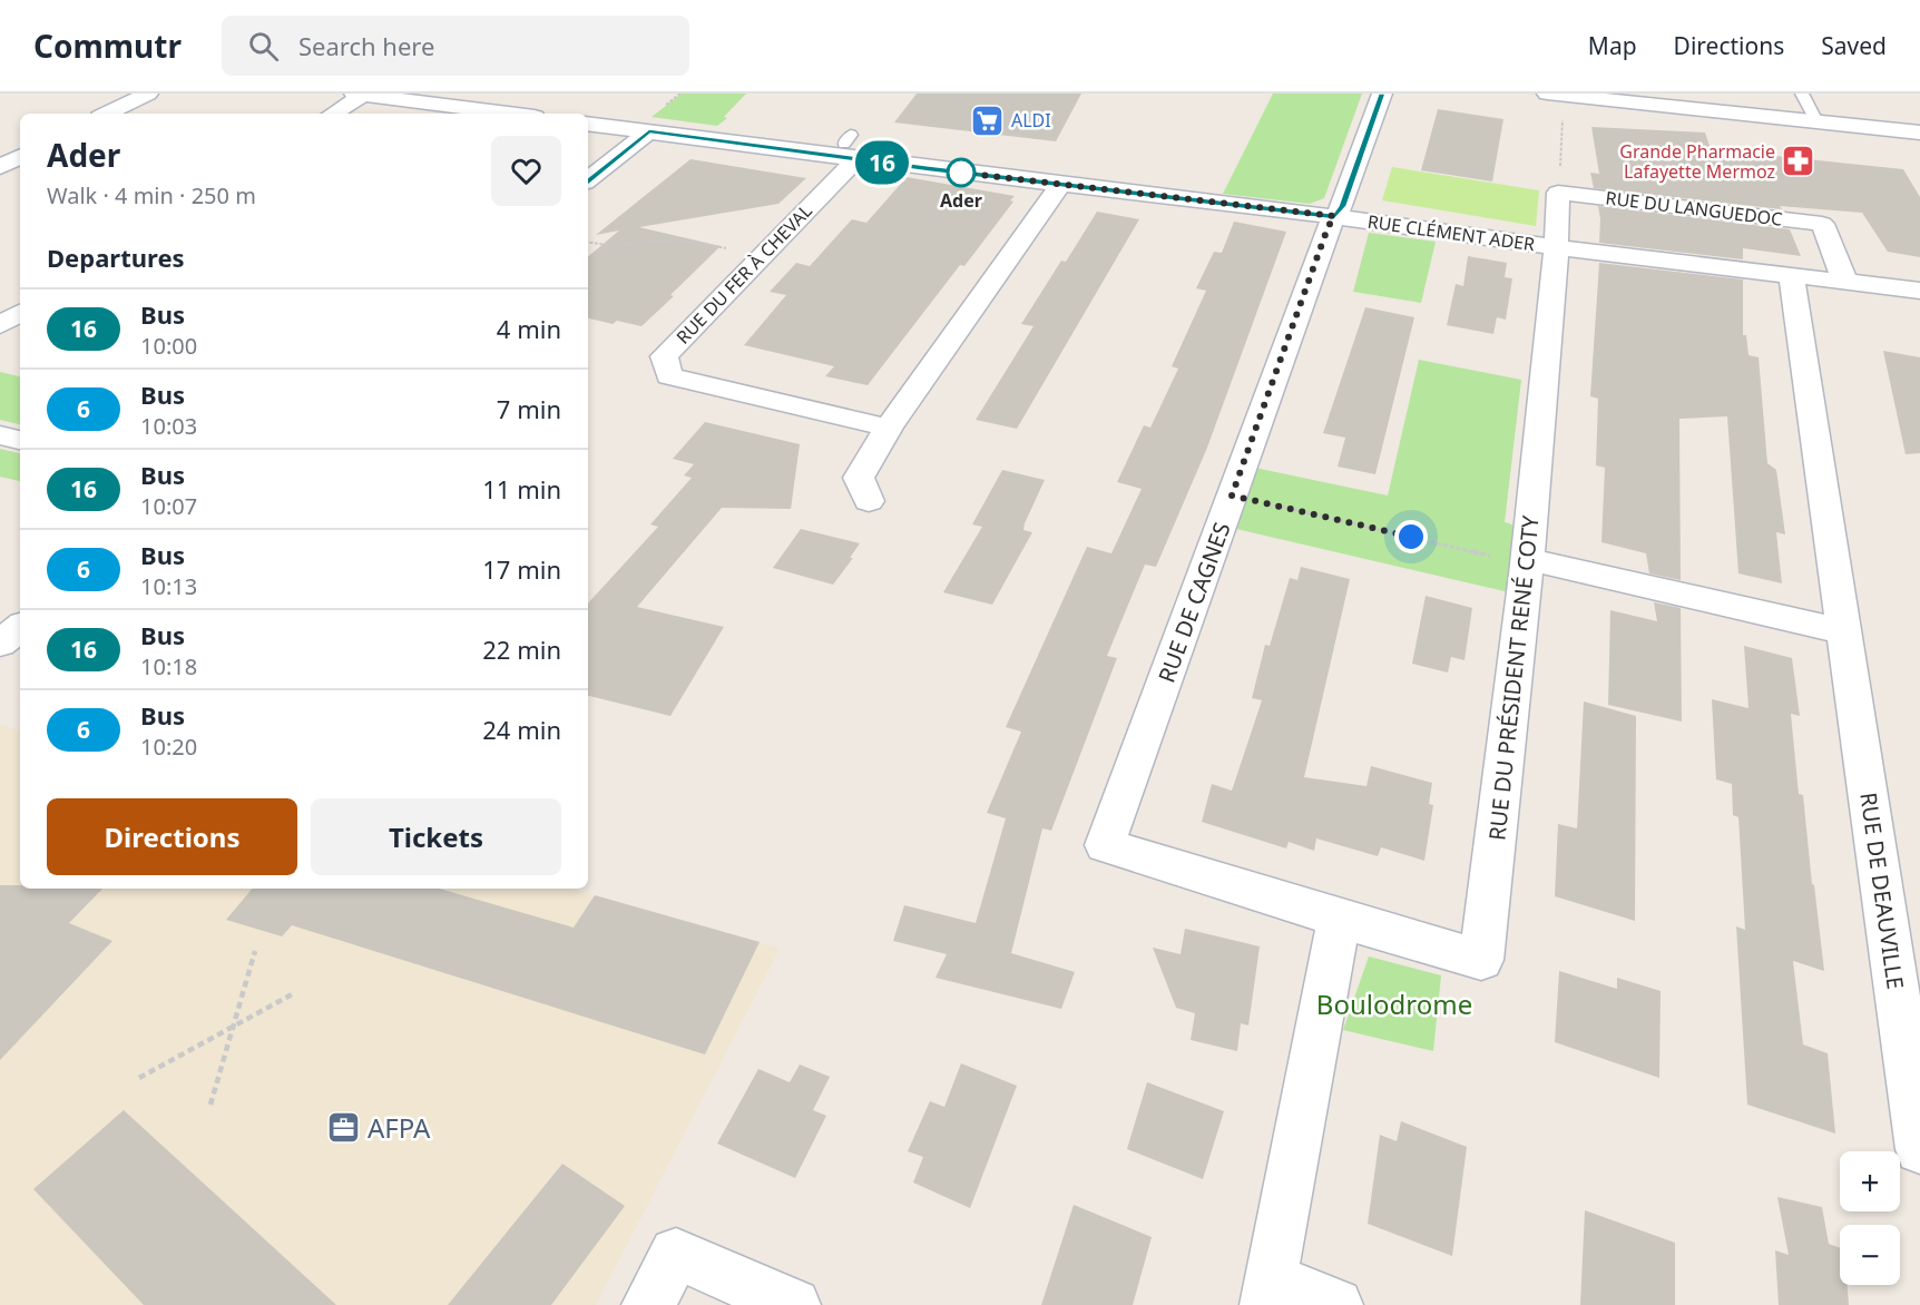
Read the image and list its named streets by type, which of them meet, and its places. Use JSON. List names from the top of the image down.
{
  "streets": {
    "street": [
      "RUE DU LANGUEDOC",
      "RUE CLÉMENT ADER",
      "RUE DU FER À CHEVAL",
      "RUE DE CAGNES",
      "RUE DU PRÉSIDENT RENÉ COTY",
      "RUE DE DEAUVILLE"
    ]
  },
  "crossings": [
    ["RUE DU LANGUEDOC", "RUE CLÉMENT ADER"],
    ["RUE CLÉMENT ADER", "RUE DU FER À CHEVAL"],
    ["RUE CLÉMENT ADER", "RUE DE CAGNES"],
    ["RUE CLÉMENT ADER", "RUE DU PRÉSIDENT RENÉ COTY"],
    ["RUE CLÉMENT ADER", "RUE DE DEAUVILLE"],
    ["RUE DE CAGNES", "RUE DU PRÉSIDENT RENÉ COTY"]
  ],
  "parks": ["Boulodrome"],
  "places": {
    "supermarket": ["ALDI"],
    "pharmacy": ["Grande Pharmacie Lafayette Mermoz"],
    "other": ["Ader"],
    "office": ["AFPA"]
  },
  "lines": ["bus line 16"],
  "page": {
    "header": "Commutr",
    "search": "Search here",
    "nav": ["Map", "Directions", "Saved"],
    "on_map": "16",
    "heading": [
      ["Ader", "Walk · 4 min · 250 m"],
      "Departures"
    ],
    "list": [
      {
        "mark": "16",
        "name": "Bus",
        "note": "10:00",
        "value": "4 min"
      },
      {
        "mark": "6",
        "name": "Bus",
        "note": "10:03",
        "value": "7 min"
      },
      {
        "mark": "16",
        "name": "Bus",
        "note": "10:07",
        "value": "11 min"
      },
      {
        "mark": "6",
        "name": "Bus",
        "note": "10:13",
        "value": "17 min"
      },
      {
        "mark": "16",
        "name": "Bus",
        "note": "10:18",
        "value": "22 min"
      },
      {
        "mark": "6",
        "name": "Bus",
        "note": "10:20",
        "value": "24 min"
      }
    ],
    "buttons": ["Directions", "Tickets"],
    "map_buttons": ["+", "−"]
  }
}
